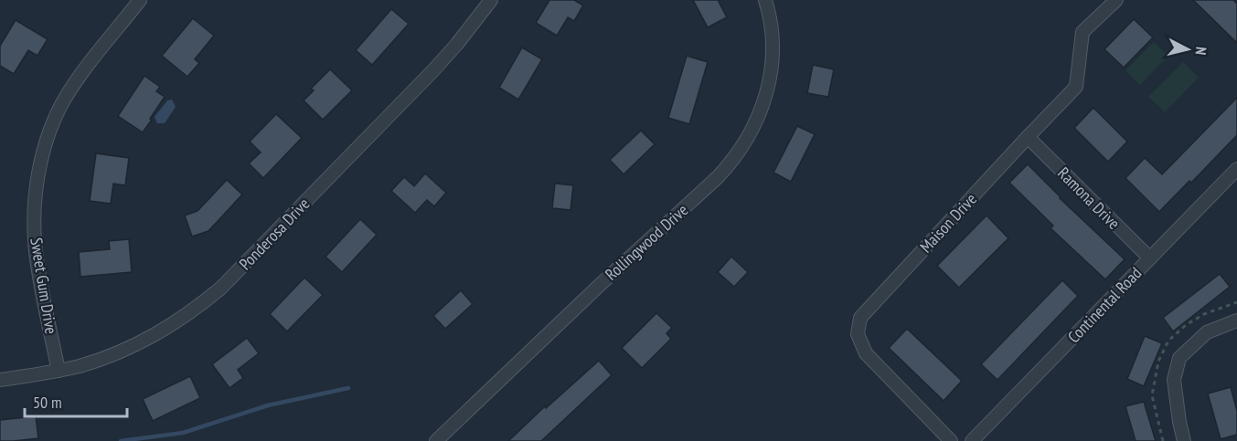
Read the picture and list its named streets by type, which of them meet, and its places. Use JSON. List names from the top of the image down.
{
  "streets": {
    "street": [
      "Ramona Drive",
      "Maison Drive",
      "Ponderosa Drive",
      "Rollingwood Drive",
      "Sweet Gum Drive",
      "Continental Road"
    ]
  },
  "crossings": [
    ["Ramona Drive", "Maison Drive"],
    ["Ramona Drive", "Continental Road"],
    ["Ponderosa Drive", "Sweet Gum Drive"]
  ],
  "scale_bar": "50 m",
  "north": "right"
}
